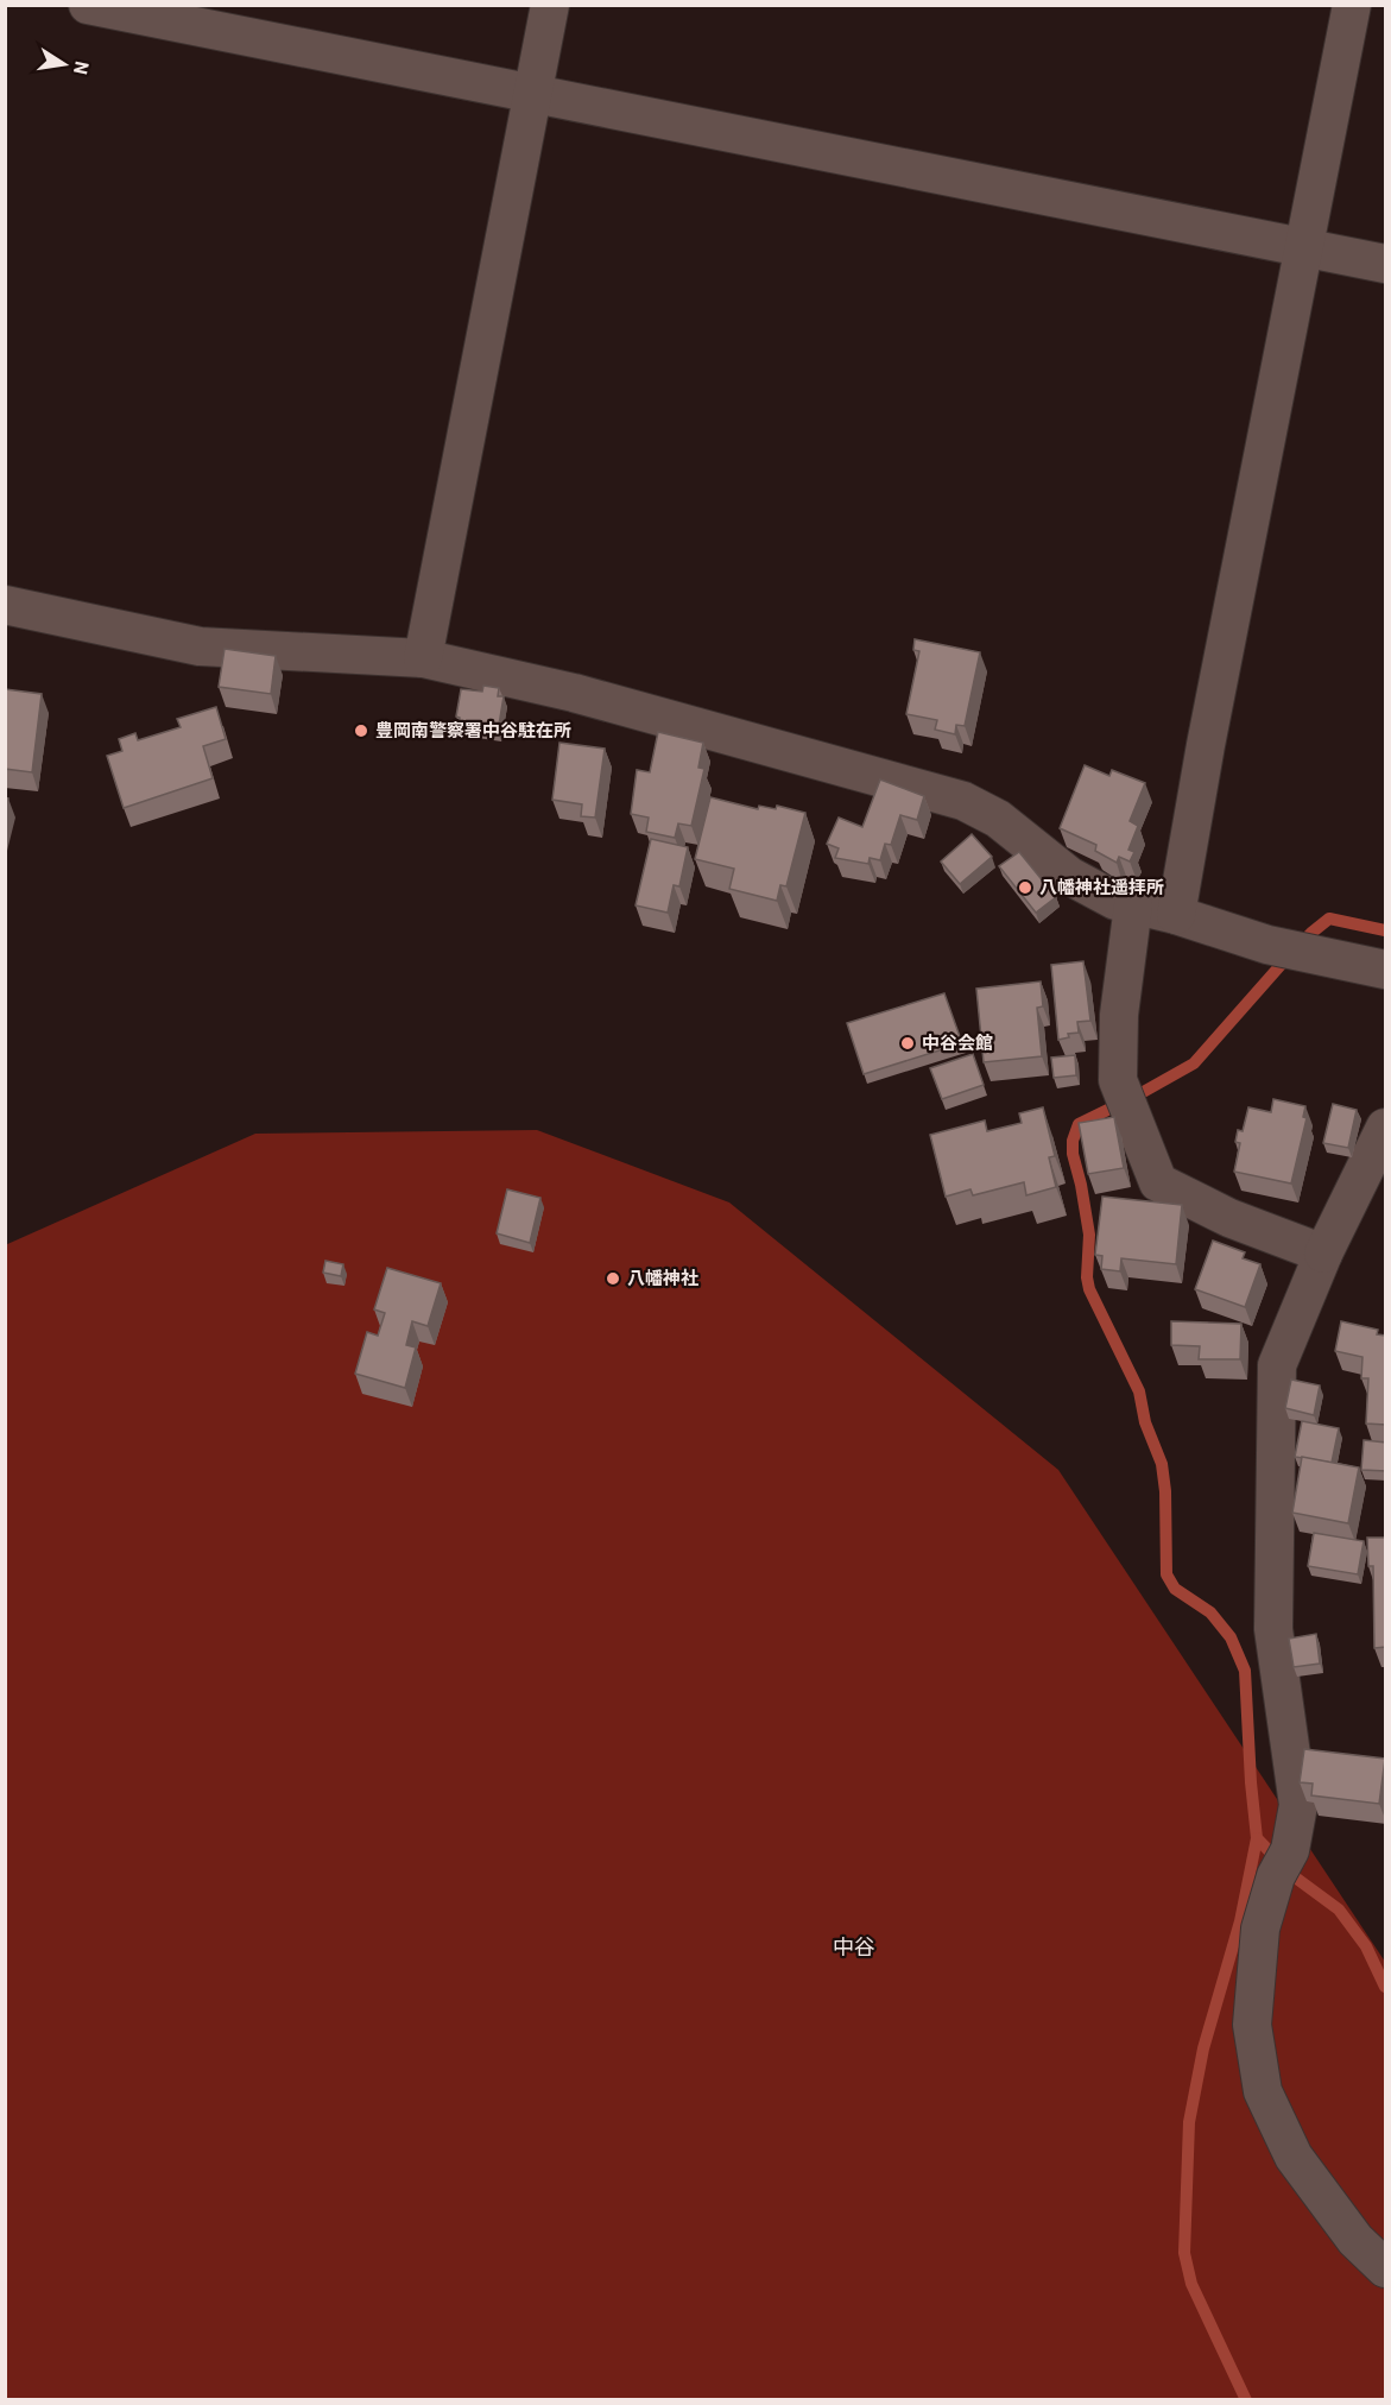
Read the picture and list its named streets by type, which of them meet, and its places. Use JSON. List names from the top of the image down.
{
  "districts": ["中谷"],
  "places": [
    "豊岡南警察署中谷駐在所",
    "八幡神社遥拝所",
    "中谷会館",
    "八幡神社"
  ],
  "north": "right"
}
